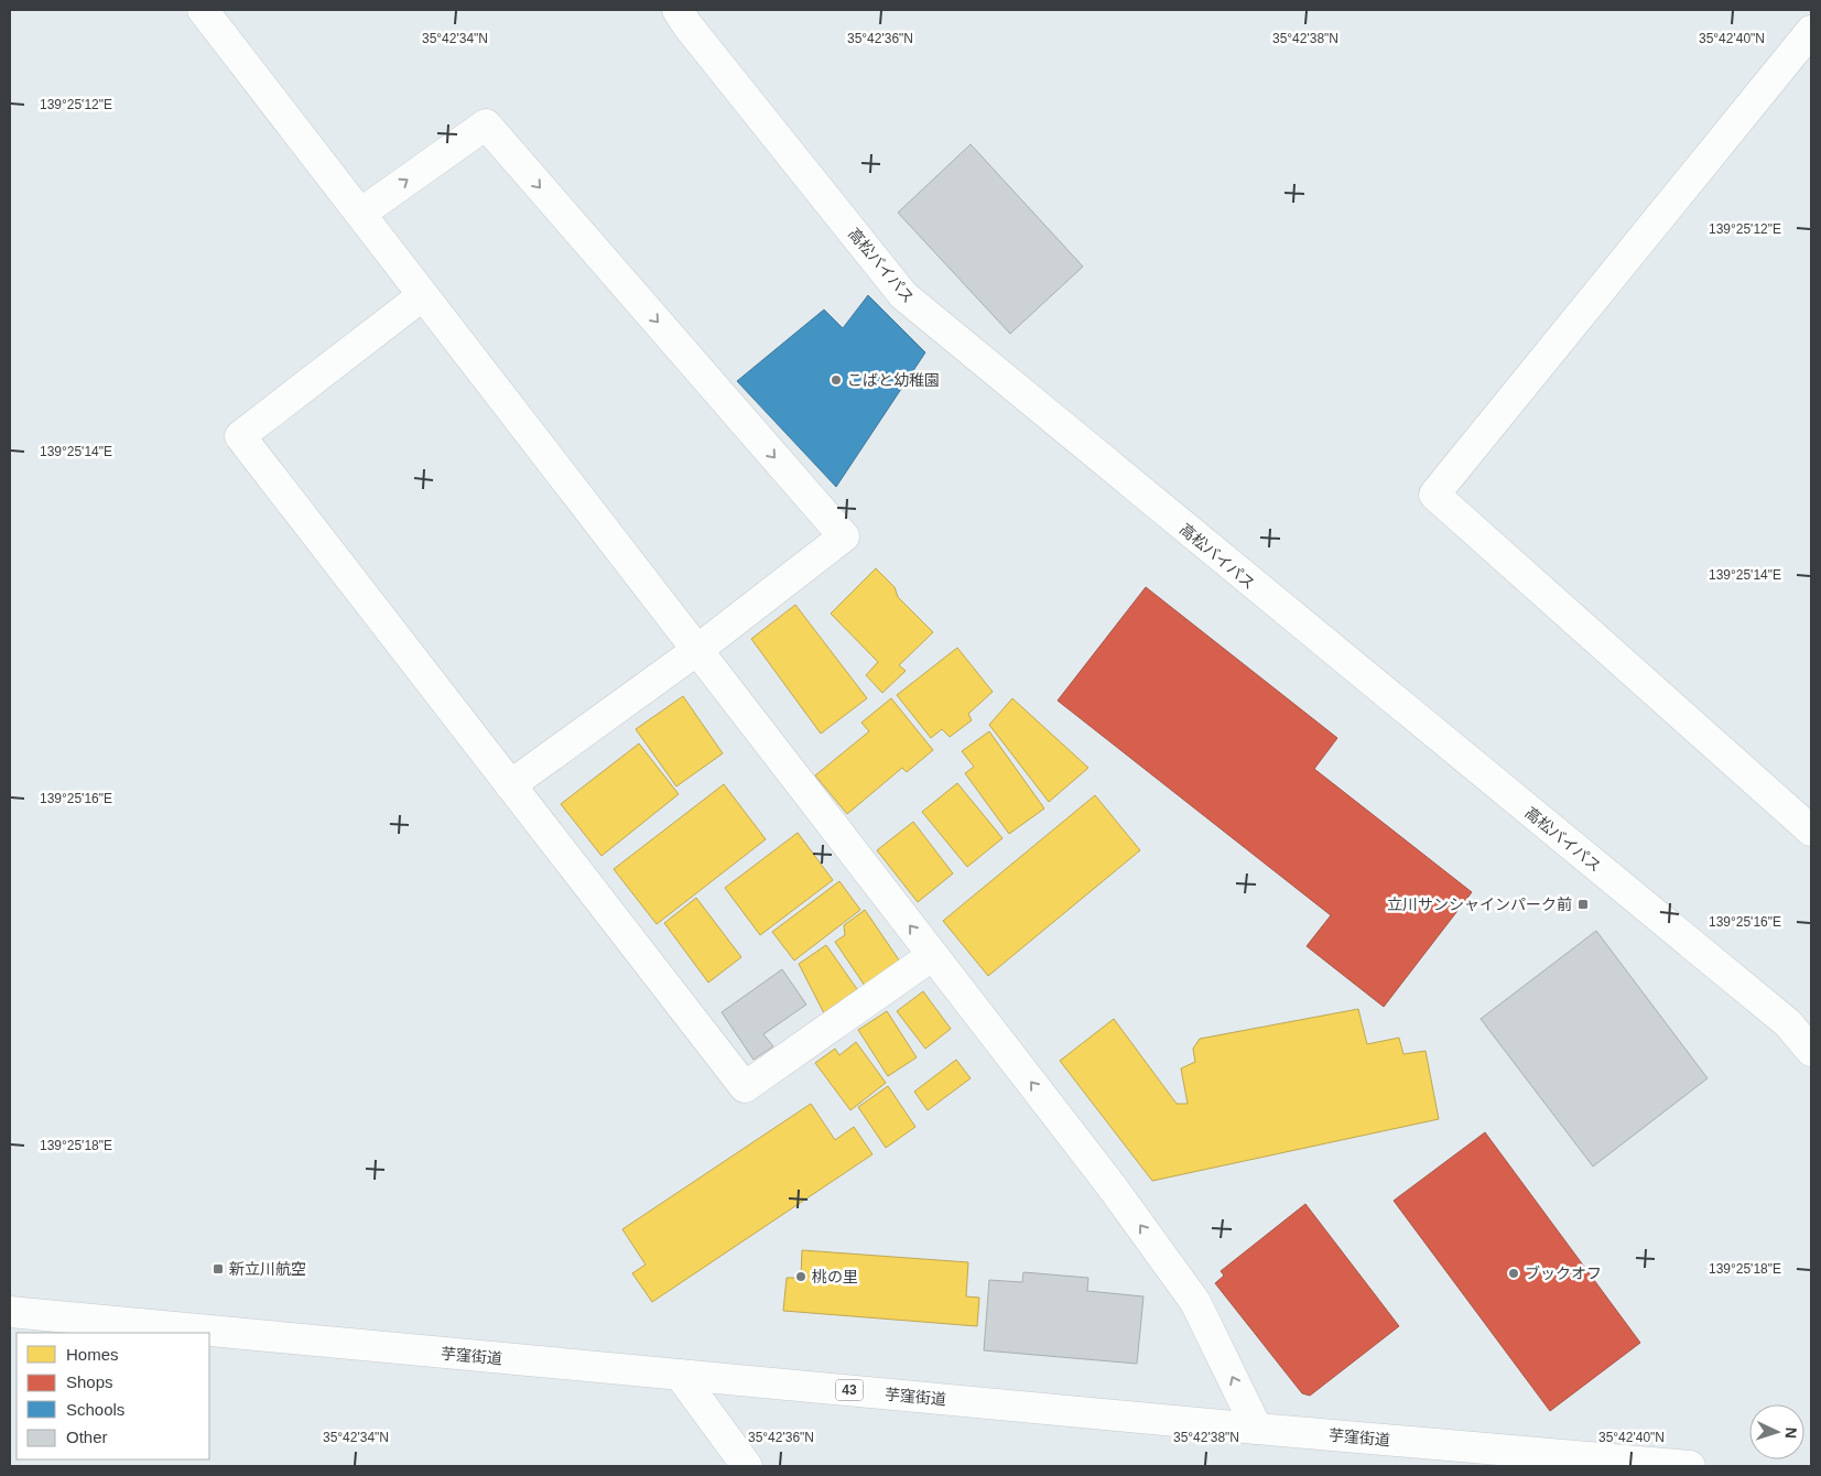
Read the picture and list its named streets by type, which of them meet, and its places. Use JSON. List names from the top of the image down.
{
  "streets": {
    "street": ["高松バイパス", "芋窪街道", "43"]
  },
  "places": {
    "other": ["こばと幼稚園", "ブックオフ", "桃の里"],
    "transit": ["立川サンシャインパーク前", "新立川航空"]
  },
  "legend": [
    "Homes",
    "Shops",
    "Schools",
    "Other"
  ],
  "north": "right",
  "coordinates": [
    "35°42'34\"N",
    "35°42'36\"N",
    "35°42'38\"N",
    "35°42'40\"N",
    "139°25'12\"E",
    "139°25'14\"E",
    "139°25'16\"E",
    "139°25'18\"E"
  ]
}
